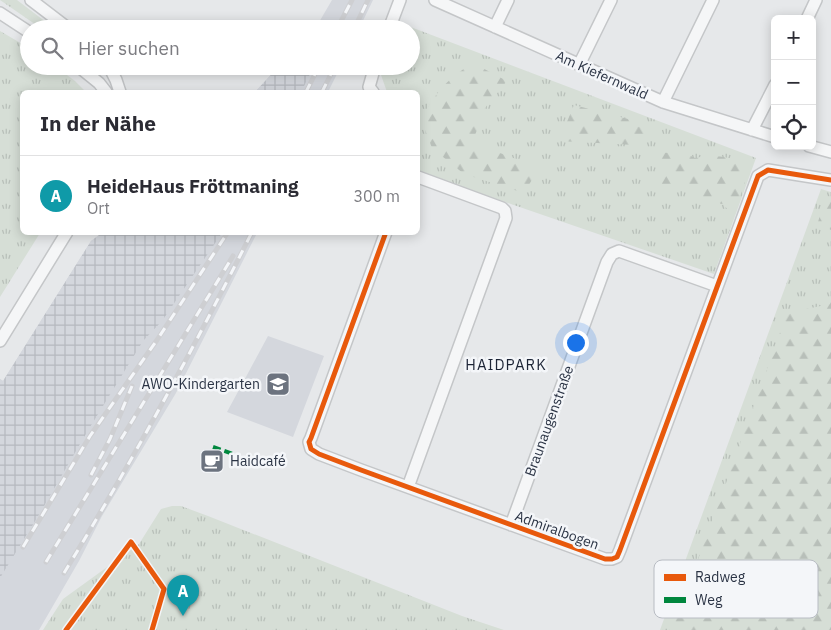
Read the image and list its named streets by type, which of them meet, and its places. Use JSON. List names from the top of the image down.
{
  "streets": {
    "street": ["Am Kiefernwald", "Braunaugenstraße", "Admiralbogen"]
  },
  "crossings": [
    ["Braunaugenstraße", "Admiralbogen"]
  ],
  "districts": ["HAIDPARK"],
  "places": {
    "school or university": ["AWO-Kindergarten"],
    "cafe": ["Haidcafé"]
  },
  "legend": ["Radweg", "Weg"],
  "page": {
    "map_buttons": ["+", "−"],
    "search": "Hier suchen",
    "heading": "In der Nähe",
    "list": [
      {
        "mark": "A",
        "name": "HeideHaus Fröttmaning",
        "note": "Ort",
        "value": "300 m"
      }
    ],
    "pins": "A"
  }
}
